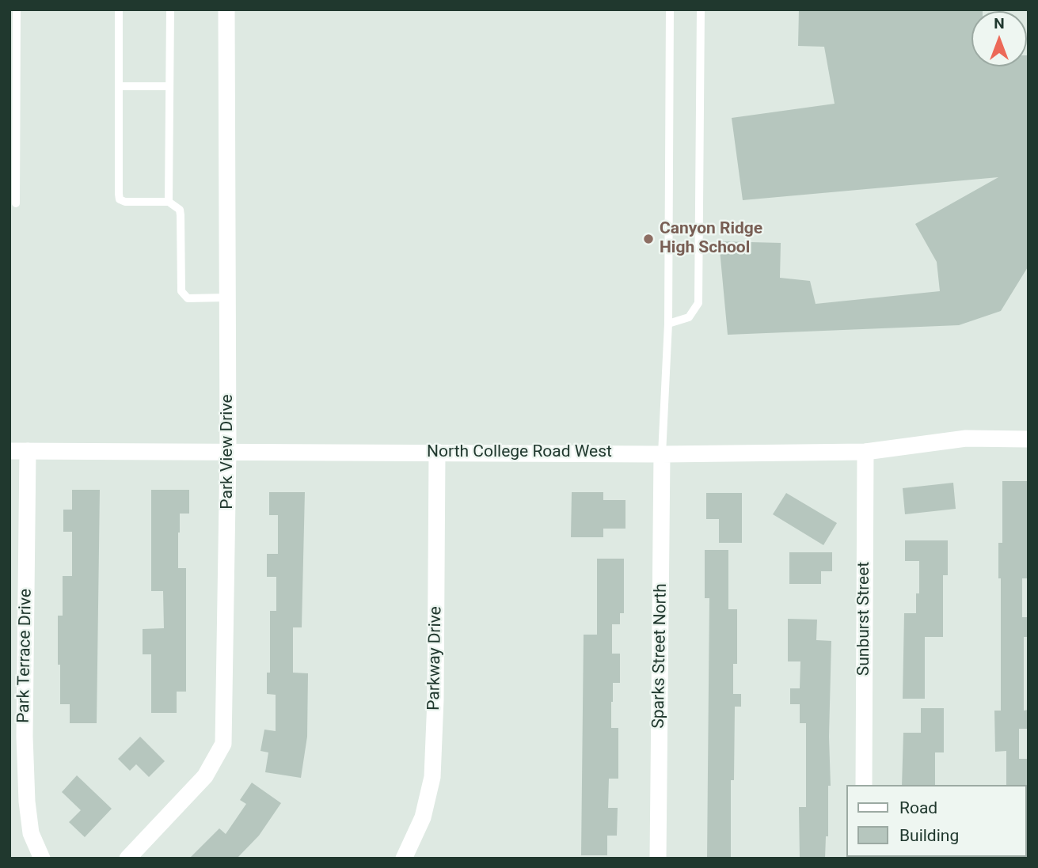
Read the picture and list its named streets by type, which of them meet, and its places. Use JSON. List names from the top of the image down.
{
  "streets": {
    "street": [
      "Park View Drive",
      "North College Road West",
      "Sunburst Street",
      "Park Terrace Drive",
      "Sparks Street North",
      "Parkway Drive"
    ]
  },
  "crossings": [
    ["Park View Drive", "North College Road West"],
    ["North College Road West", "Sunburst Street"],
    ["North College Road West", "Park Terrace Drive"],
    ["North College Road West", "Sparks Street North"],
    ["North College Road West", "Parkway Drive"]
  ],
  "places": ["Canyon Ridge High School"],
  "legend": ["Road", "Building"],
  "north": "top"
}
